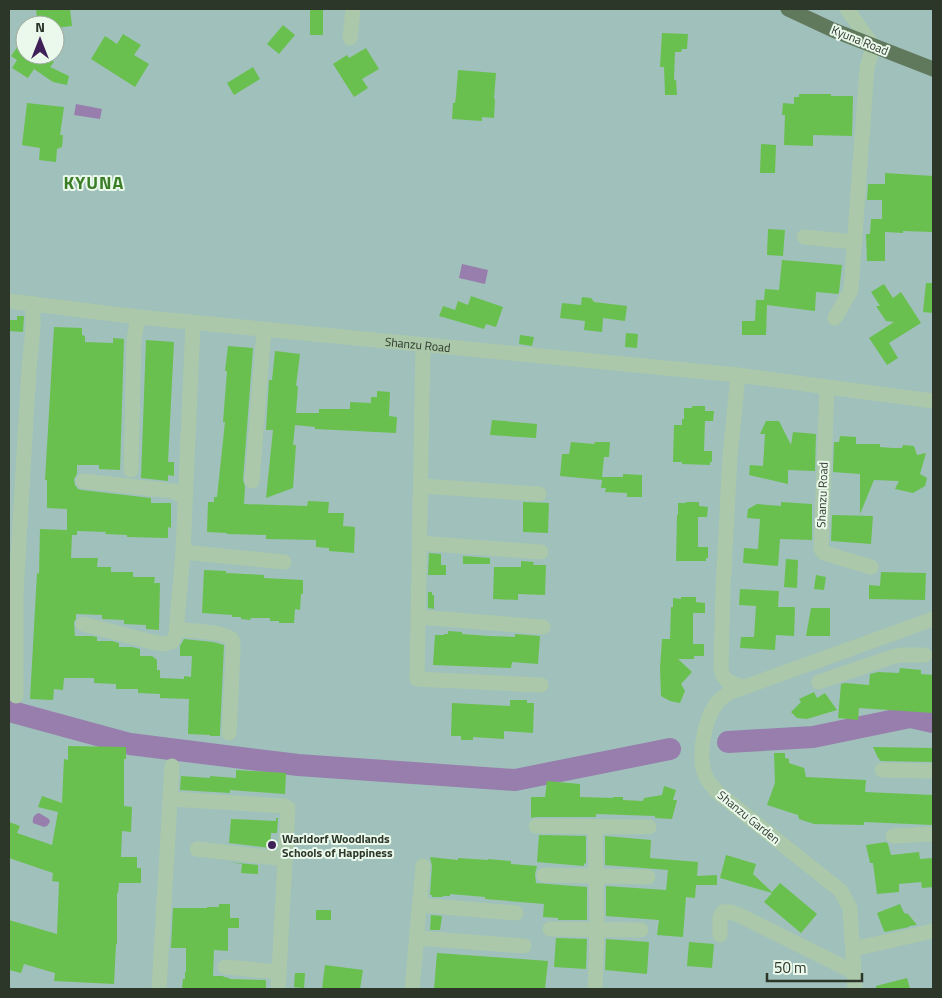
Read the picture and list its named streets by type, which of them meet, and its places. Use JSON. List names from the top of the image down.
{
  "streets": {
    "main road": ["Kyuna Road"],
    "street": ["Shanzu Road", "Shanzu Garden"]
  },
  "districts": ["KYUNA"],
  "places": ["Warldorf Woodlands Schools of Happiness"],
  "scale_bar": "50 m",
  "north": "top"
}
